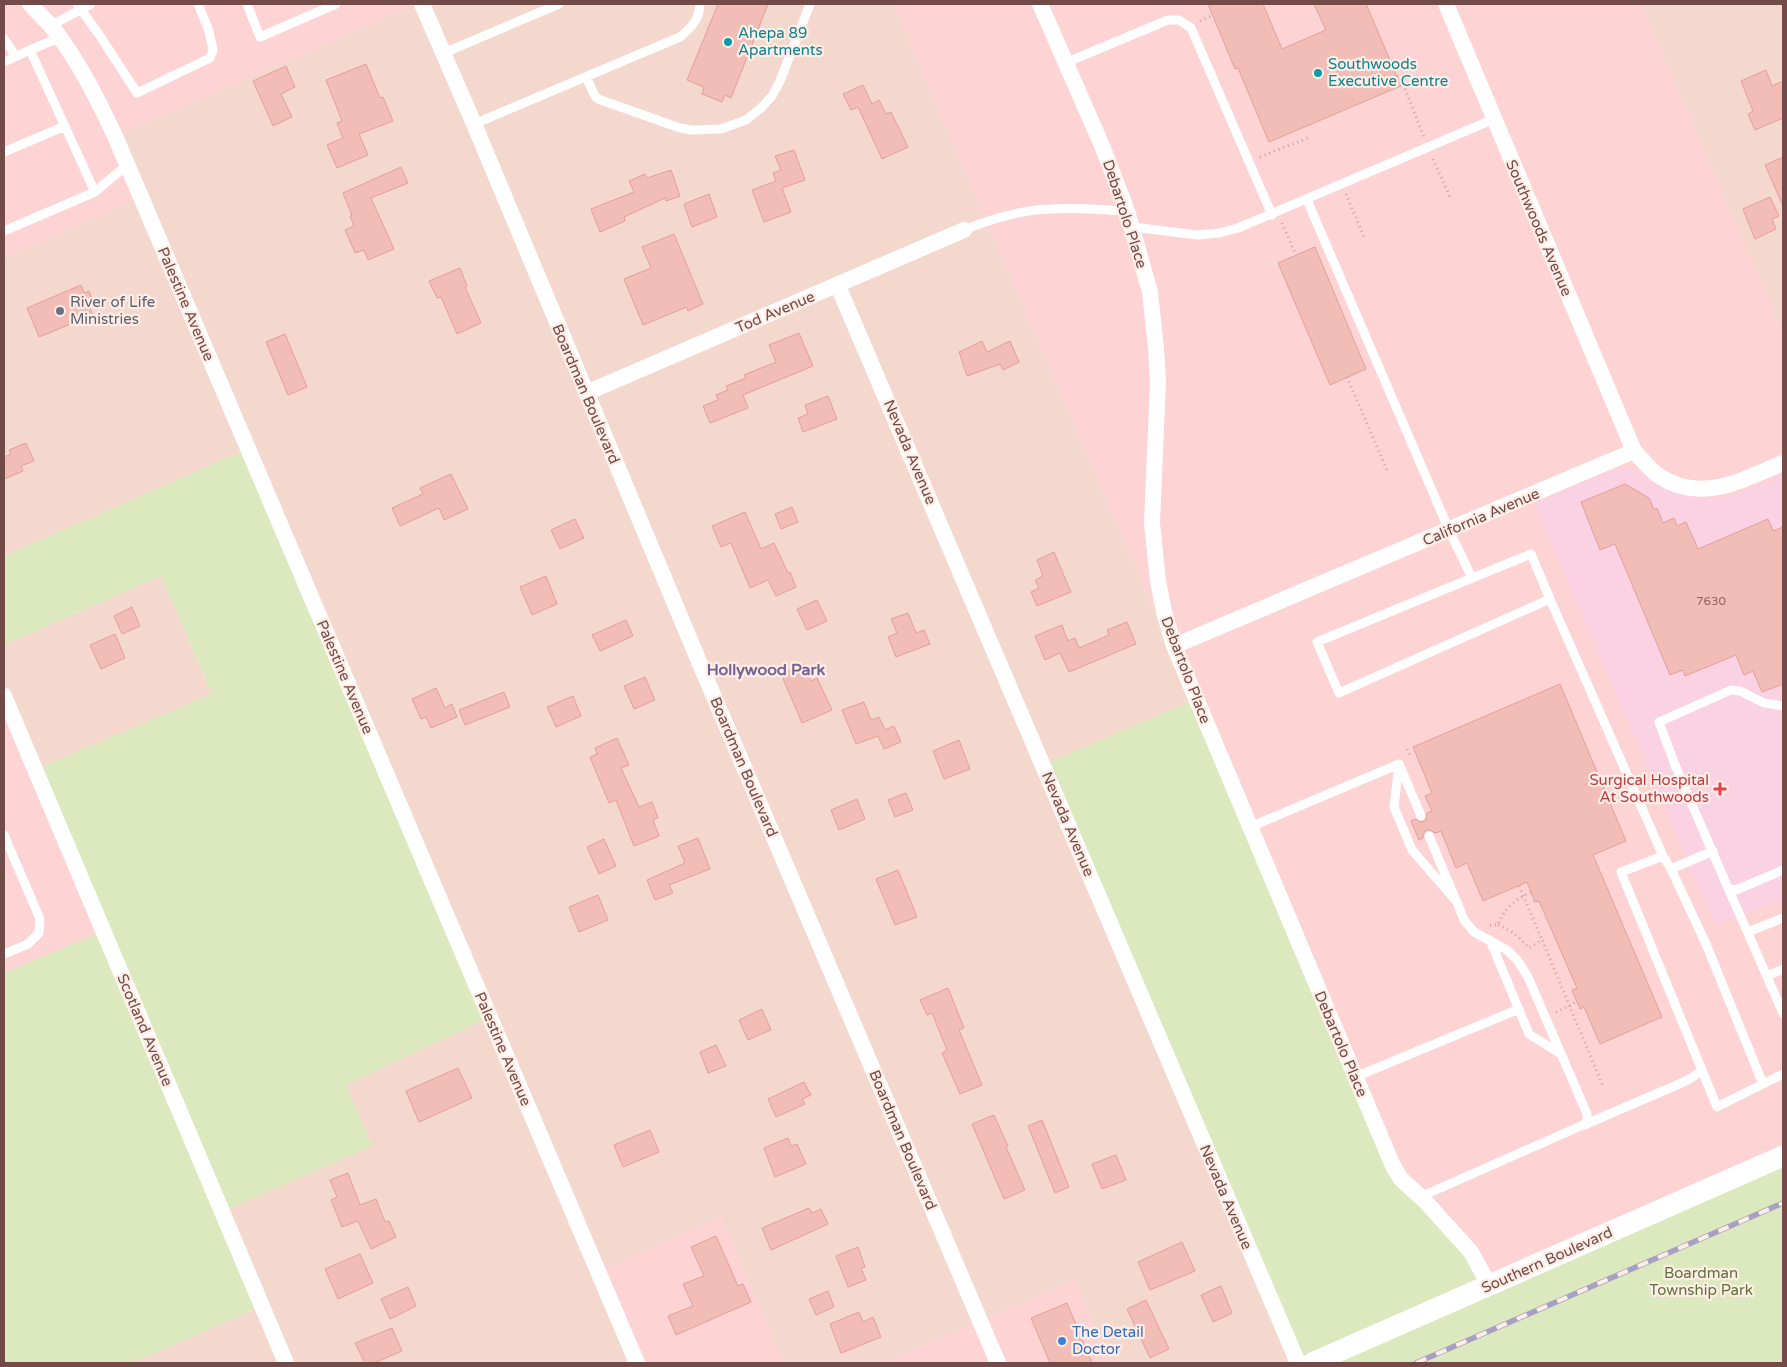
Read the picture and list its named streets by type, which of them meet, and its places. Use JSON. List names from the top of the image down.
{
  "streets": {
    "street": [
      "Debartolo Place",
      "Southwoods Avenue",
      "Palestine Avenue",
      "Tod Avenue",
      "Boardman Boulevard",
      "Nevada Avenue",
      "California Avenue",
      "Scotland Avenue",
      "Southern Boulevard"
    ]
  },
  "crossings": [
    ["Debartolo Place", "California Avenue"],
    ["Debartolo Place", "Southern Boulevard"],
    ["Southwoods Avenue", "California Avenue"],
    ["Tod Avenue", "Boardman Boulevard"],
    ["Tod Avenue", "Nevada Avenue"]
  ],
  "districts": ["Hollywood Park"],
  "parks": ["Boardman Township Park"],
  "places": {
    "other": [
      "Ahepa 89 Apartments",
      "Southwoods Executive Centre",
      "River of Life Ministries",
      "The Detail Doctor"
    ],
    "health": ["Surgical Hospital At Southwoods"]
  },
  "house_numbers": ["7630"]
}
